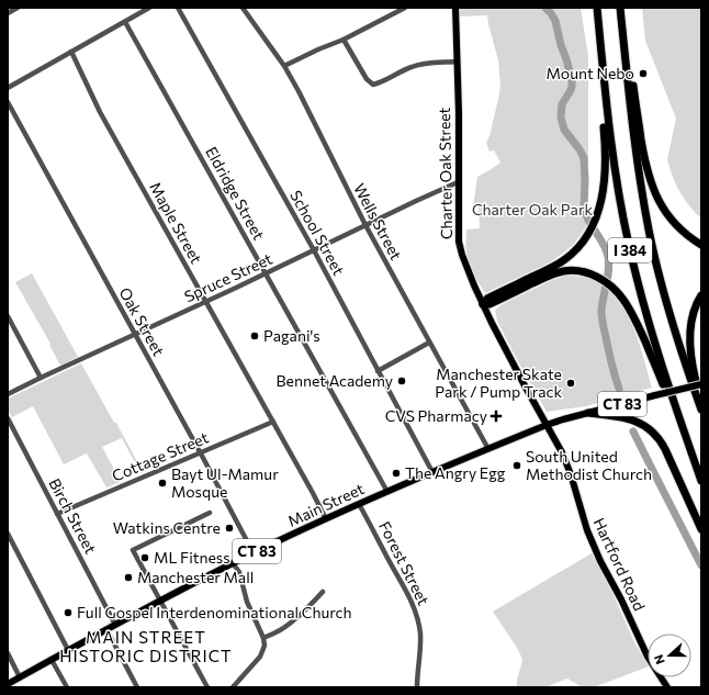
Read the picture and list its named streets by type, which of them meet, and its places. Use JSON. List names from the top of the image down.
{
  "streets": {
    "highway": ["I 384"],
    "main road": [
      "Charter Oak Street",
      "CT 83",
      "Main Street",
      "Hartford Road"
    ],
    "street": [
      "Eldridge Street",
      "Wells Street",
      "Maple Street",
      "School Street",
      "Spruce Street",
      "Oak Street",
      "Cottage Street",
      "Birch Street",
      "Forest Street"
    ]
  },
  "crossings": [
    ["Charter Oak Street", "Spruce Street"],
    ["Charter Oak Street", "CT 83"],
    ["Charter Oak Street", "Main Street"],
    ["Charter Oak Street", "Hartford Road"],
    ["Eldridge Street", "Spruce Street"],
    ["Eldridge Street", "Main Street"],
    ["Wells Street", "Spruce Street"],
    ["Wells Street", "Main Street"],
    ["Maple Street", "Spruce Street"],
    ["Maple Street", "Cottage Street"],
    ["Maple Street", "Main Street"],
    ["School Street", "Spruce Street"],
    ["School Street", "Main Street"],
    ["Spruce Street", "Oak Street"],
    ["Oak Street", "Cottage Street"],
    ["Oak Street", "Main Street"],
    ["CT 83", "Main Street"],
    ["CT 83", "Hartford Road"],
    ["Cottage Street", "Birch Street"],
    ["Main Street", "Birch Street"],
    ["Main Street", "Forest Street"],
    ["Main Street", "Hartford Road"]
  ],
  "districts": ["MAIN STREET HISTORIC DISTRICT"],
  "parks": ["Charter Oak Park"],
  "places": {
    "other": [
      "Mount Nebo",
      "Pagani's",
      "Bennet Academy",
      "Manchester Skate Park / Pump Track",
      "South United Methodist Church",
      "The Angry Egg",
      "Bayt Ul-Mamur Mosque",
      "Watkins Centre",
      "ML Fitness",
      "Manchester Mall",
      "Full Gospel Interdenominational Church"
    ],
    "health": ["CVS Pharmacy"]
  },
  "north": "left"
}
